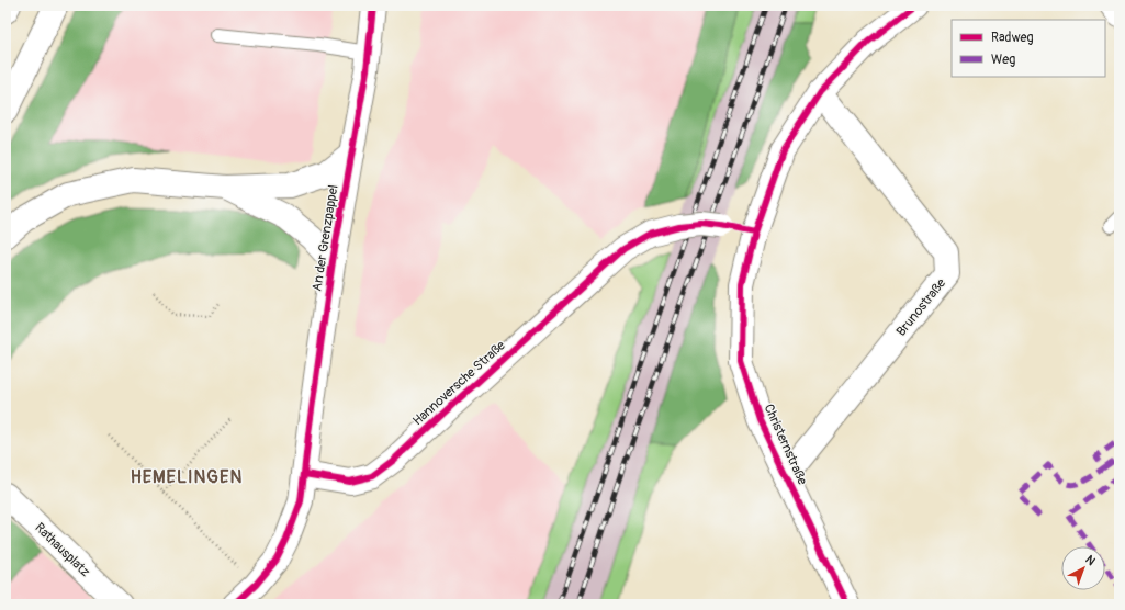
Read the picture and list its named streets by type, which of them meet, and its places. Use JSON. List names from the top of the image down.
{
  "streets": {
    "main road": [
      "An der Grenzpappel",
      "Brunostraße",
      "Hannoversche Straße",
      "Christernstraße",
      "Rathausplatz"
    ]
  },
  "crossings": [
    ["An der Grenzpappel", "Hannoversche Straße"],
    ["Brunostraße", "Christernstraße"],
    ["Hannoversche Straße", "Christernstraße"]
  ],
  "districts": ["HEMELINGEN"],
  "legend": ["Radweg", "Weg"],
  "north": "top right"
}
